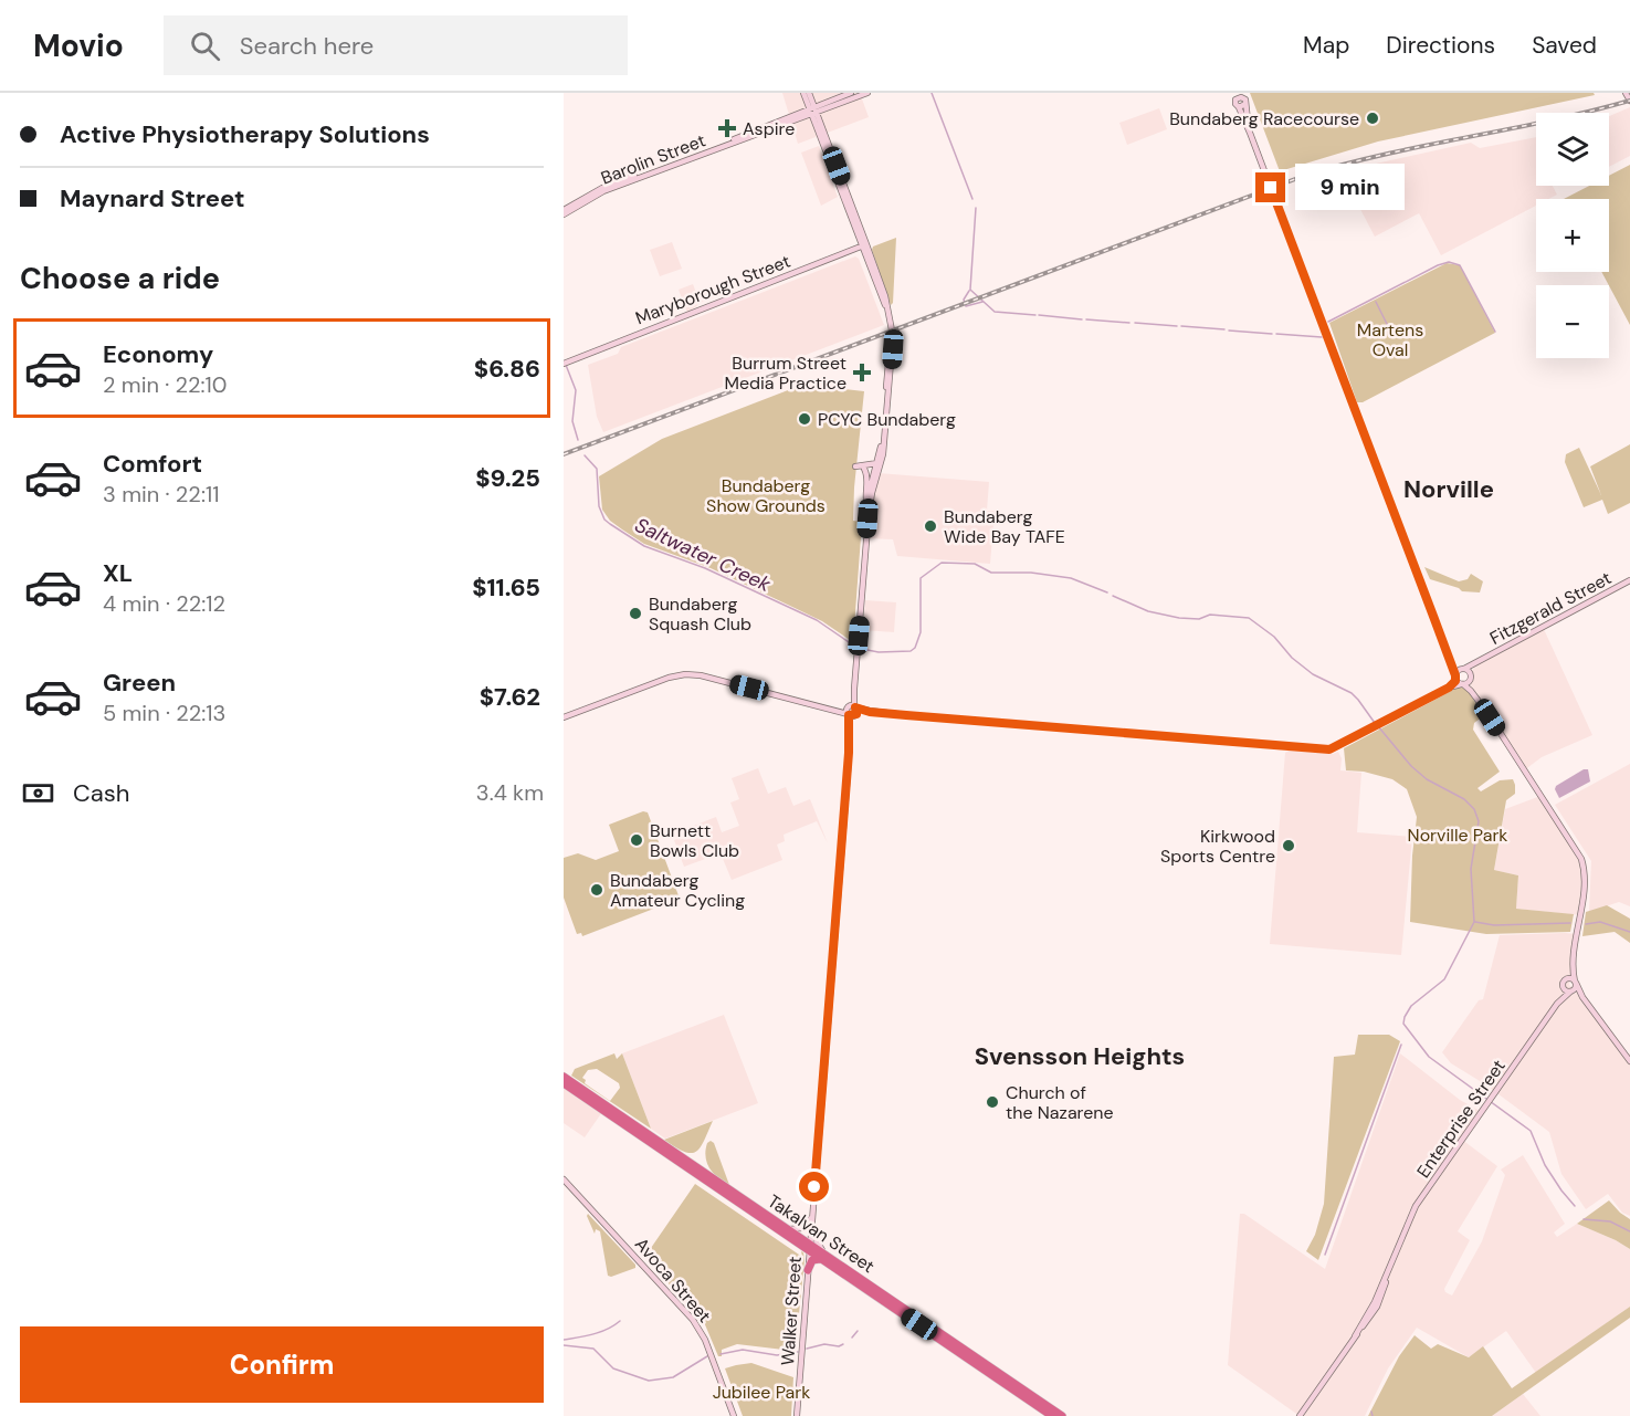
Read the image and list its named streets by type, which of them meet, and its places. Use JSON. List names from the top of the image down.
{
  "streets": {
    "highway": ["Takalvan Street"],
    "street": [
      "Barolin Street",
      "Maryborough Street",
      "Fitzgerald Street",
      "Enterprise Street",
      "Avoca Street",
      "Walker Street"
    ]
  },
  "crossings": [
    ["Barolin Street", "Walker Street"],
    ["Maryborough Street", "Walker Street"],
    ["Takalvan Street", "Walker Street"]
  ],
  "districts": ["Norville", "Svensson Heights"],
  "water": ["Saltwater Creek"],
  "parks": [
    "Martens Oval",
    "Bundaberg Show Grounds",
    "Norville Park",
    "Jubilee Park"
  ],
  "places": {
    "other": [
      "Bundaberg Racecourse",
      "PCYC Bundaberg",
      "Bundaberg Wide Bay TAFE",
      "Bundaberg Squash Club",
      "Burnett Bowls Club",
      "Kirkwood Sports Centre",
      "Bundaberg Amateur Cycling",
      "Church of the Nazarene"
    ],
    "health": ["Aspire", "Burrum Street Media Practice"]
  },
  "page": {
    "header": "Movio",
    "search": "Search here",
    "nav": ["Map", "Directions", "Saved"],
    "banner": ["Active Physiotherapy Solutions", "Maynard Street"],
    "map_buttons": ["+", "−"],
    "bubble": "9 min",
    "heading": "Choose a ride",
    "list": [
      {
        "name": "Economy",
        "note": "2 min · 22:10",
        "value": "$6.86"
      },
      {
        "name": "Comfort",
        "note": "3 min · 22:11",
        "value": "$9.25"
      },
      {
        "name": "XL",
        "note": "4 min · 22:12",
        "value": "$11.65"
      },
      {
        "name": "Green",
        "note": "5 min · 22:13",
        "value": "$7.62"
      }
    ],
    "pay": ["Cash", "3.4 km"],
    "buttons": "Confirm"
  }
}
